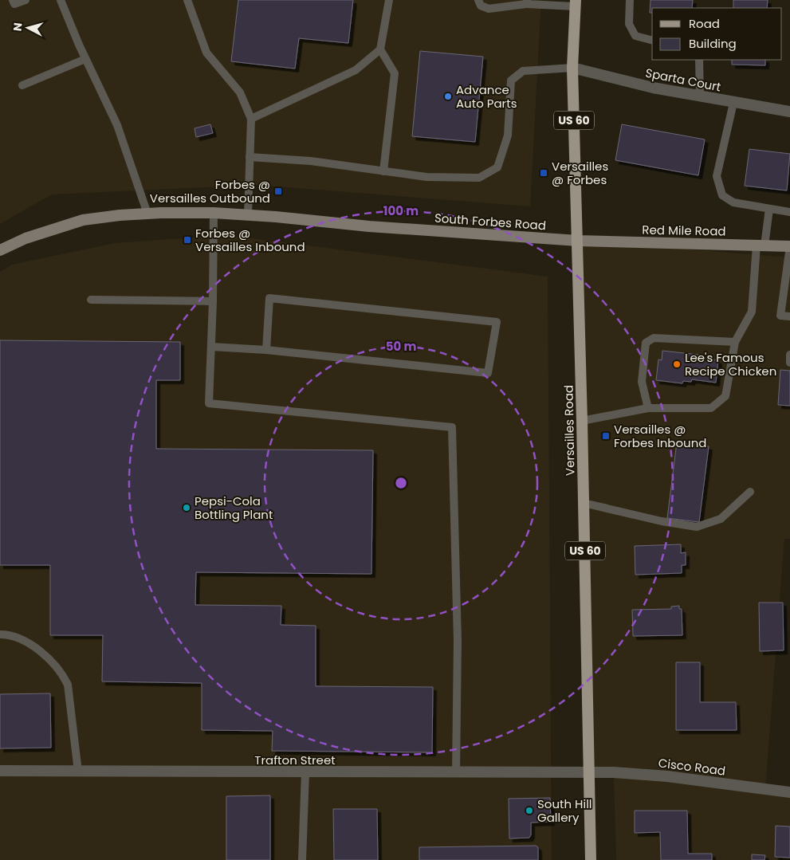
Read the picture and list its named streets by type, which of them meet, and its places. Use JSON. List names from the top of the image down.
{
  "streets": {
    "main road": [
      "US 60",
      "South Forbes Road",
      "Red Mile Road",
      "Versailles Road"
    ],
    "street": ["Sparta Court", "Trafton Street", "Cisco Road"]
  },
  "crossings": [
    ["Sparta Court", "Versailles Road"],
    ["South Forbes Road", "Red Mile Road"],
    ["South Forbes Road", "Versailles Road"],
    ["Red Mile Road", "Versailles Road"],
    ["Versailles Road", "Trafton Street"],
    ["Versailles Road", "Cisco Road"],
    ["Trafton Street", "Cisco Road"]
  ],
  "places": {
    "other": [
      "Advance Auto Parts",
      "Lee's Famous Recipe Chicken",
      "Pepsi-Cola Bottling Plant",
      "South Hill Gallery"
    ],
    "transit": [
      "Versailles @ Forbes",
      "Forbes @ Versailles Outbound",
      "Forbes @ Versailles Inbound",
      "Versailles @ Forbes Inbound"
    ]
  },
  "legend": ["Road", "Building"],
  "north": "left",
  "rings": ["100 m", "50 m"]
}
